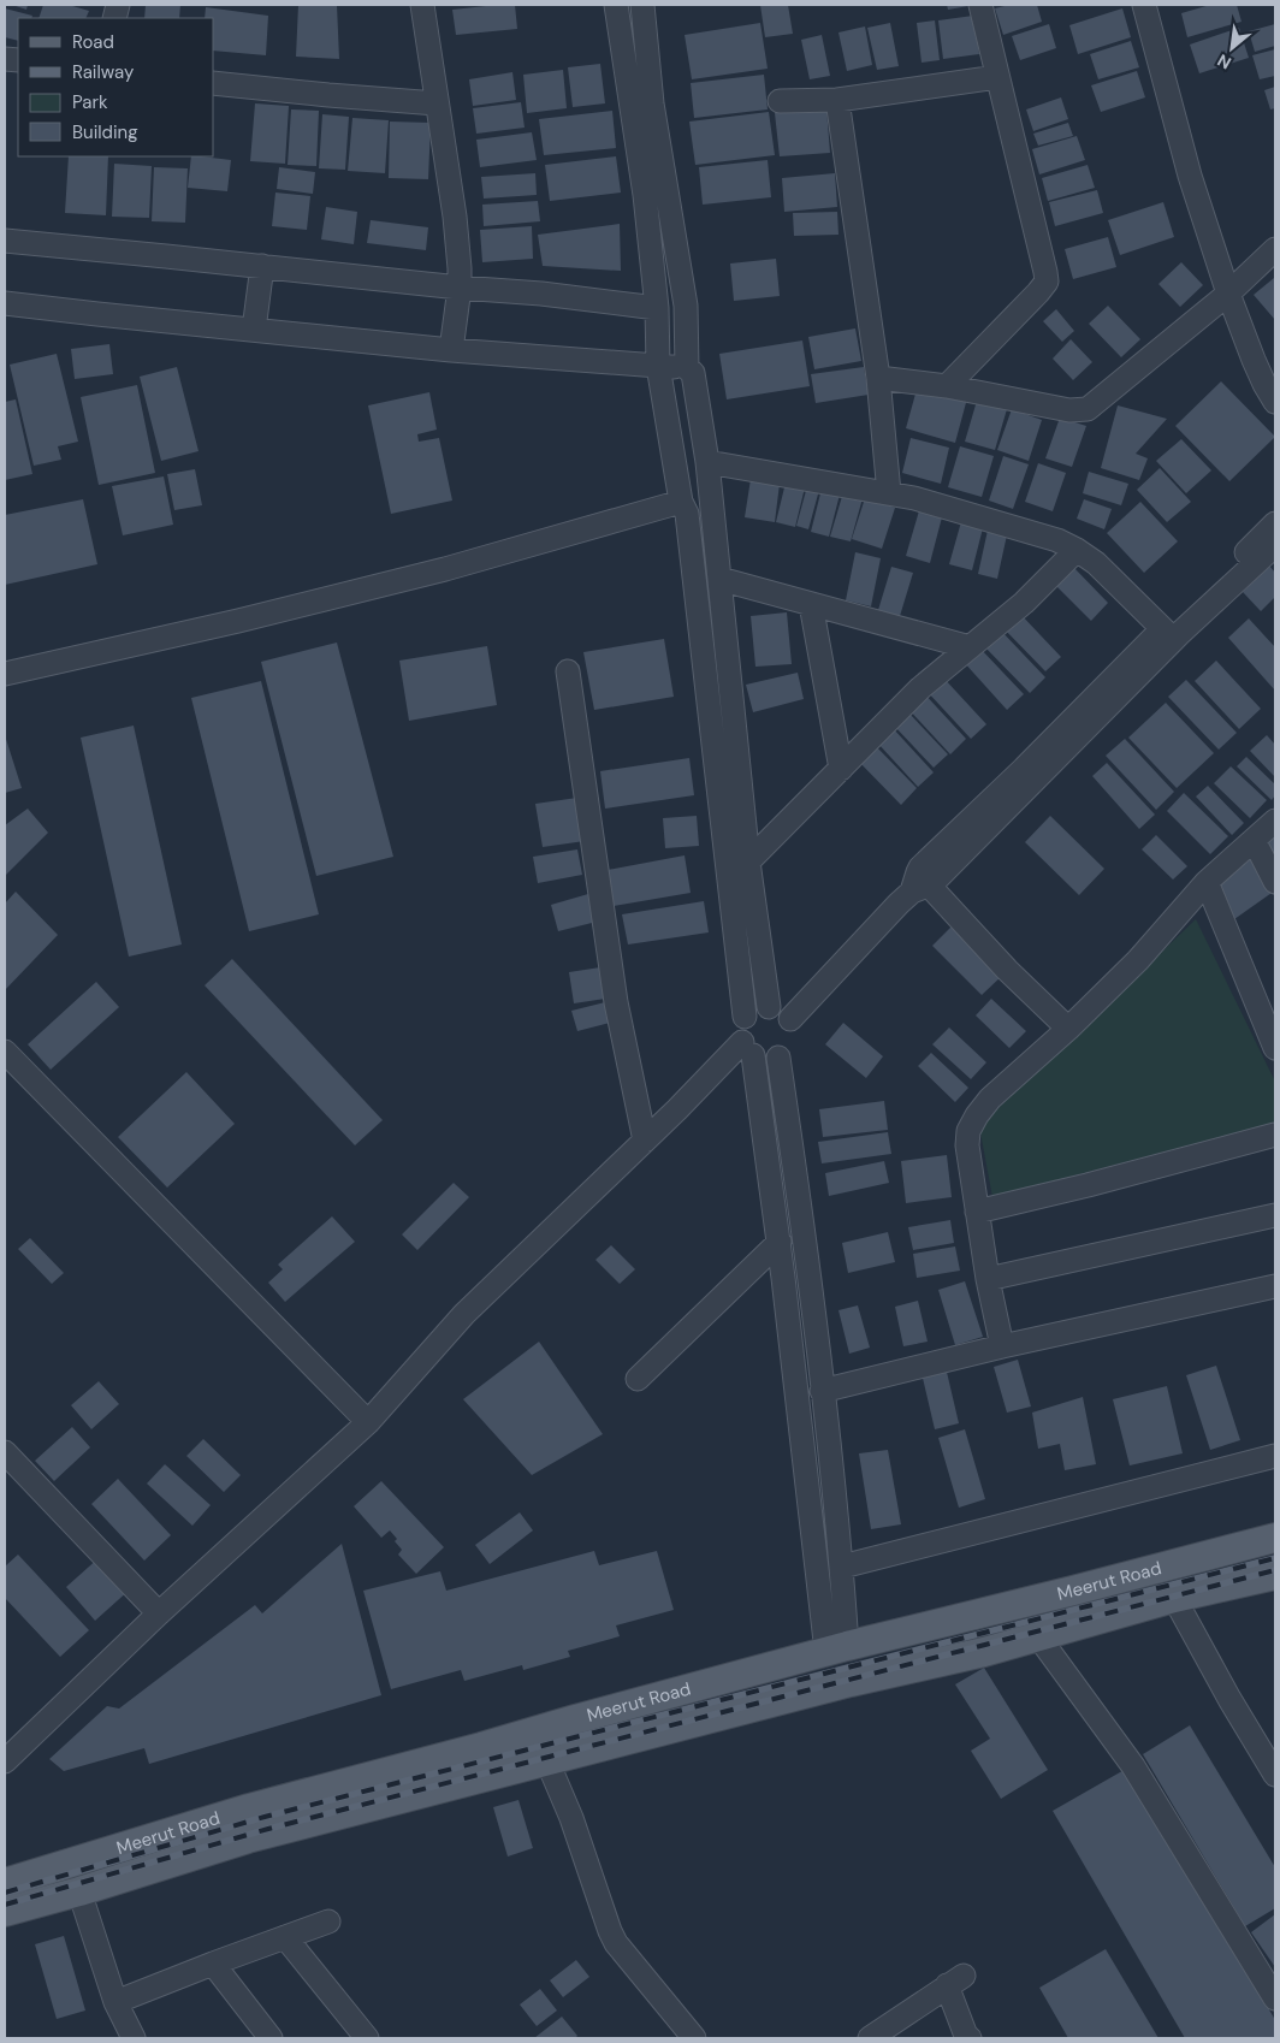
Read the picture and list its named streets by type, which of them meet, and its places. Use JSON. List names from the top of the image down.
{
  "streets": {
    "main road": ["Meerut Road"]
  },
  "legend": [
    "Road",
    "Railway",
    "Park",
    "Building"
  ],
  "north": "bottom left"
}
